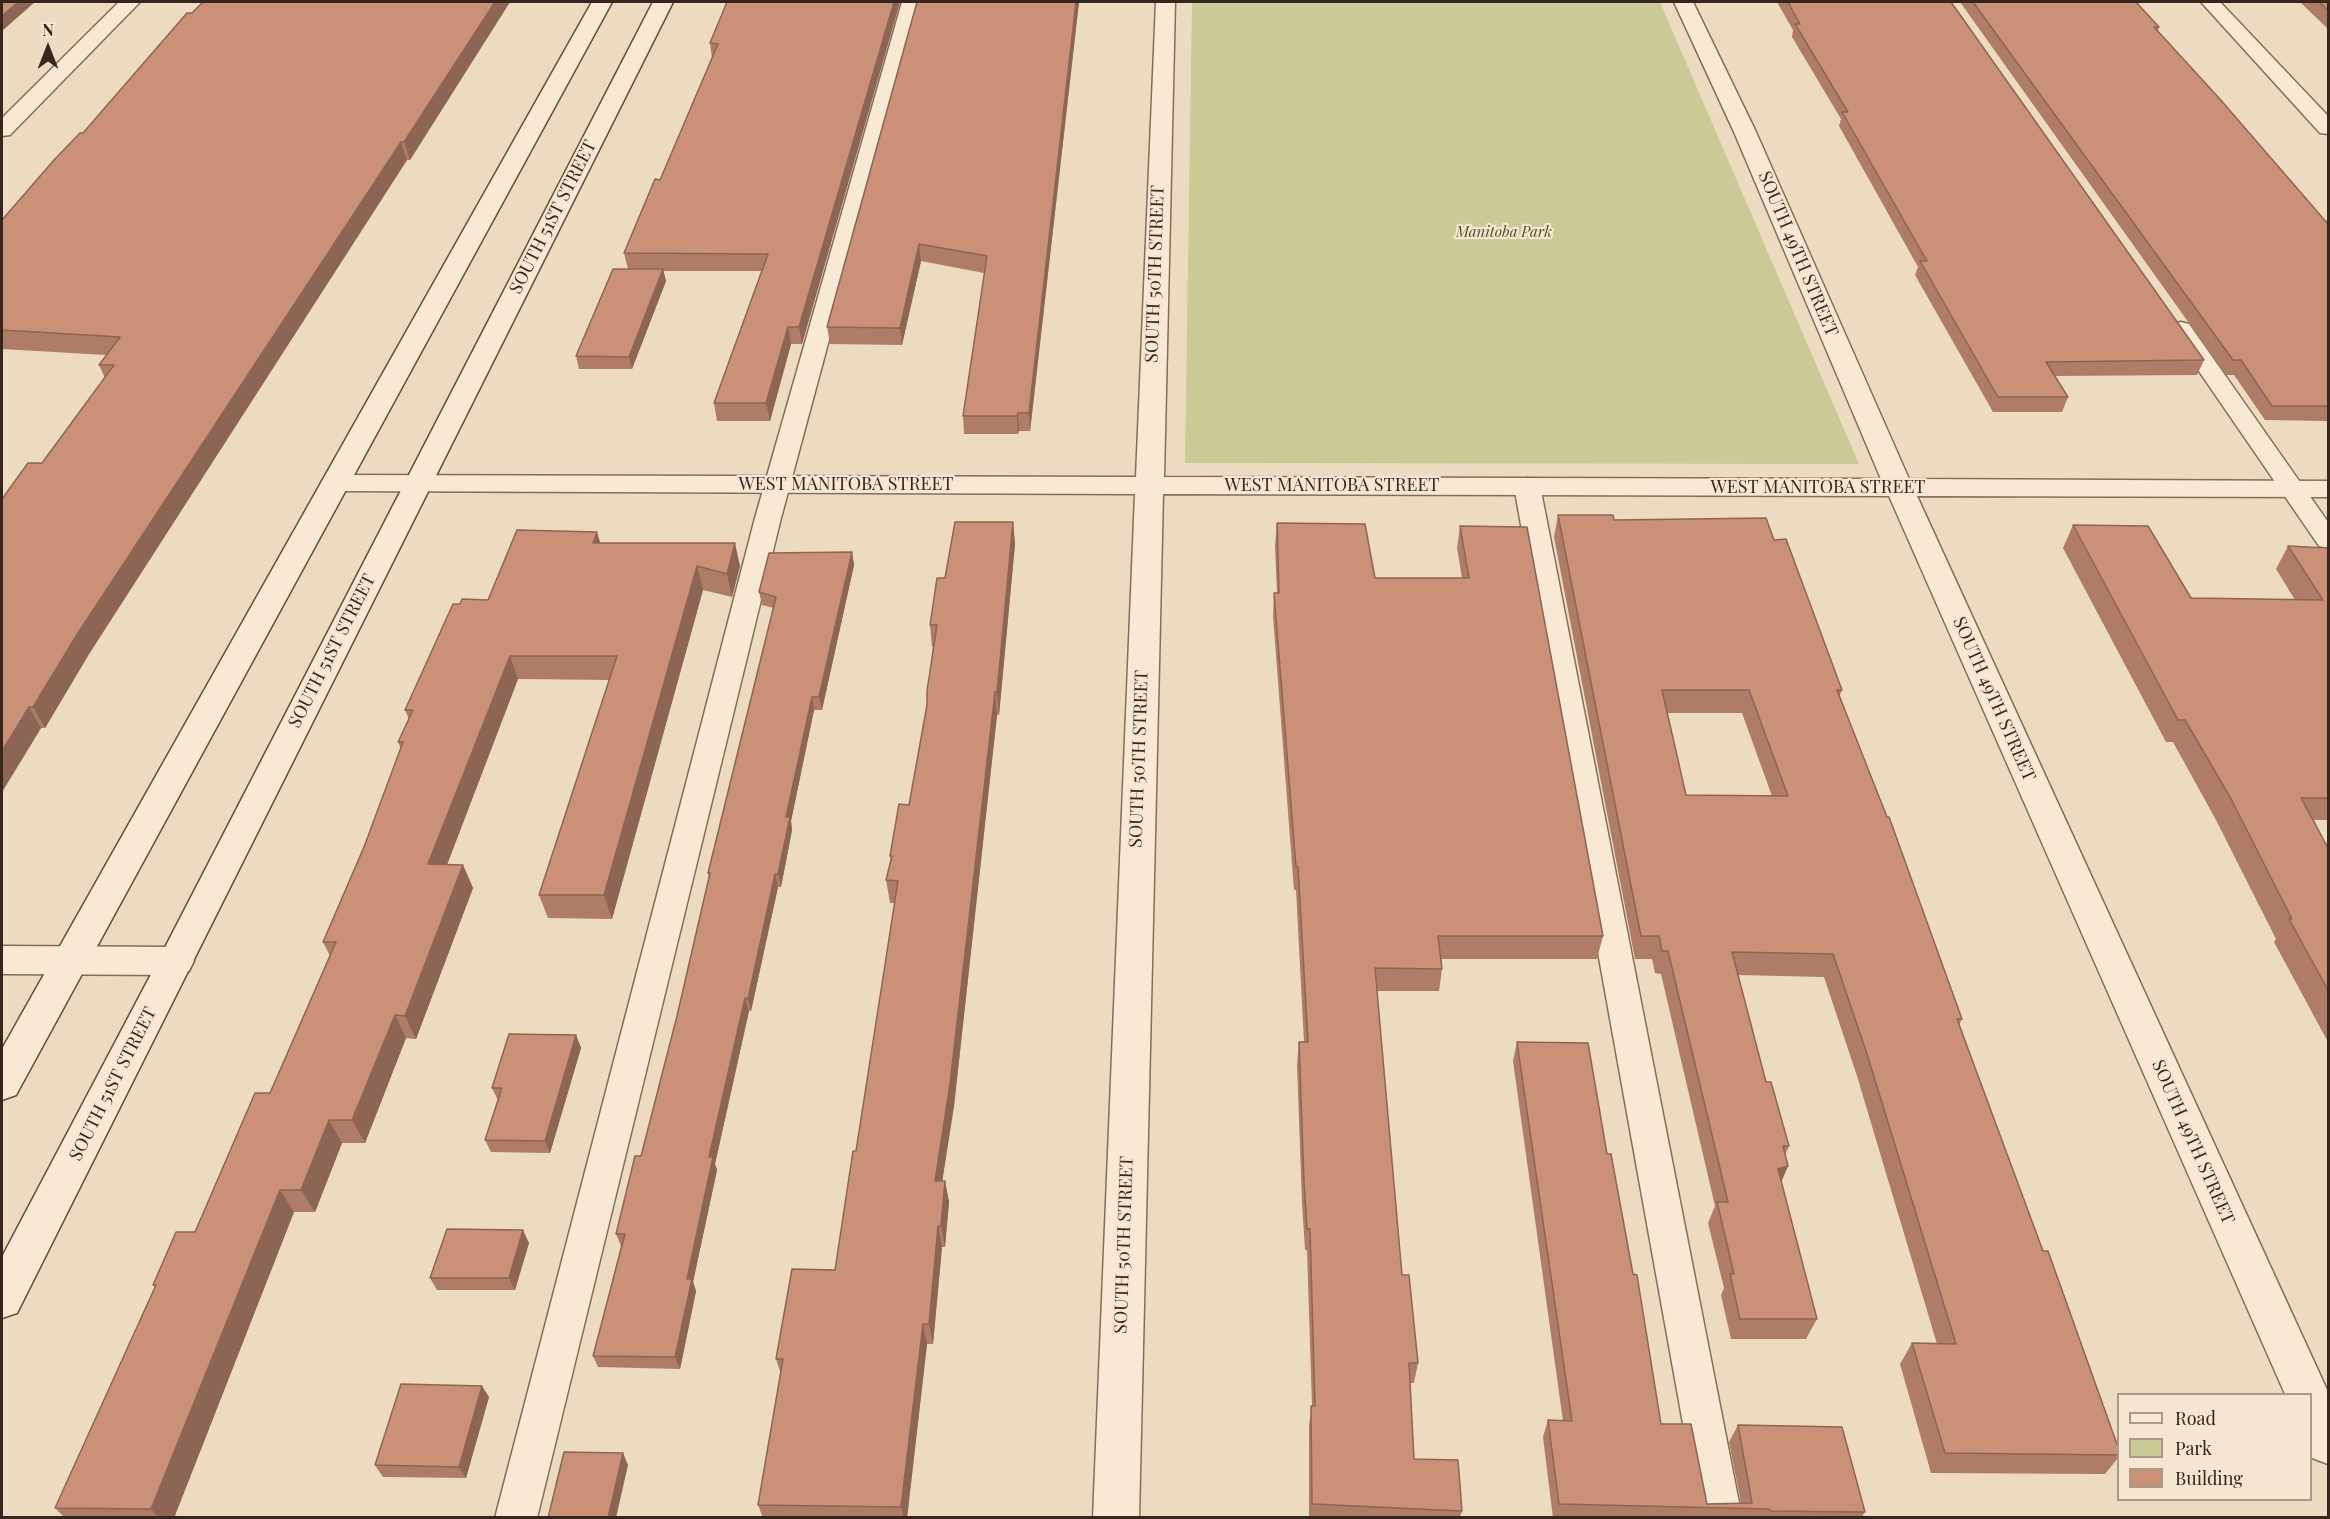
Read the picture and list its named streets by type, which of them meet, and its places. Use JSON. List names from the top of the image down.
{
  "streets": {
    "street": [
      "SOUTH 51ST STREET",
      "SOUTH 49TH STREET",
      "SOUTH 50TH STREET",
      "WEST MANITOBA STREET"
    ]
  },
  "crossings": [
    ["SOUTH 51ST STREET", "WEST MANITOBA STREET"],
    ["SOUTH 49TH STREET", "WEST MANITOBA STREET"],
    ["SOUTH 50TH STREET", "WEST MANITOBA STREET"]
  ],
  "parks": ["Manitoba Park"],
  "legend": ["Road", "Park", "Building"],
  "north": "top"
}
